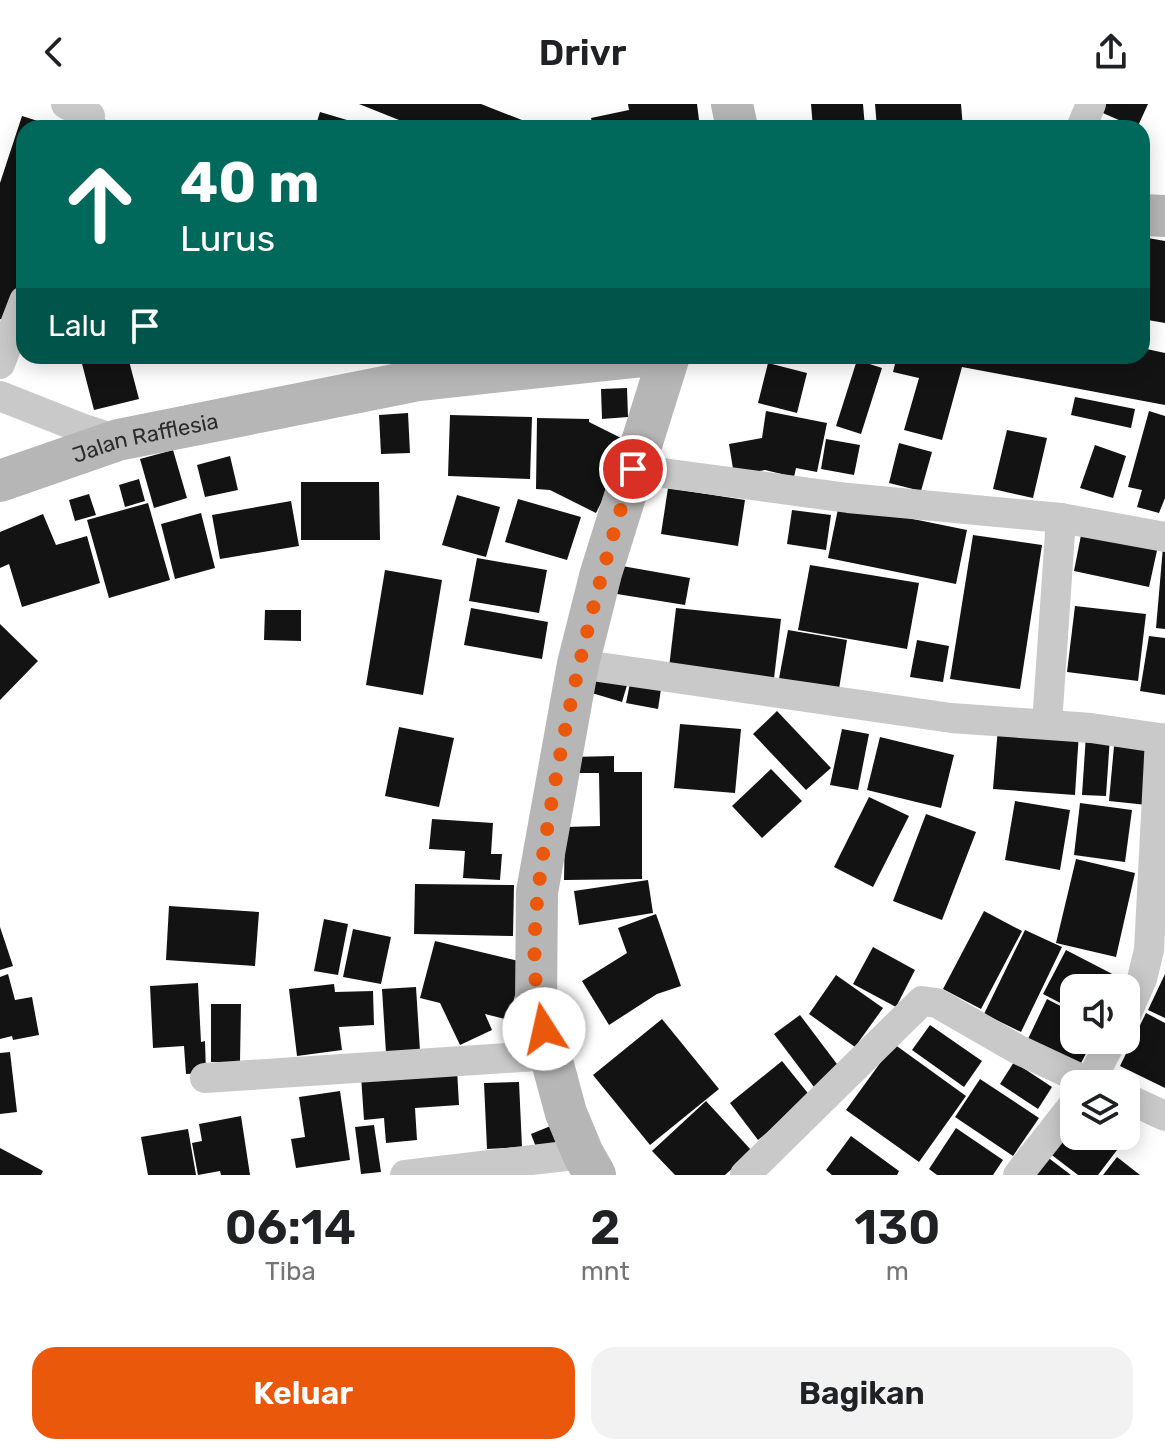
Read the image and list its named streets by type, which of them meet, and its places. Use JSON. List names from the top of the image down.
{
  "streets": {
    "street": ["Jalan Rafflesia"]
  },
  "page": {
    "header": "Drivr",
    "turn": ["40 m", "Lurus"],
    "then": "Lalu",
    "eta": [
      "06:14",
      "Tiba",
      "2",
      "mnt",
      "130",
      "m"
    ],
    "buttons": ["Keluar", "Bagikan"]
  }
}
